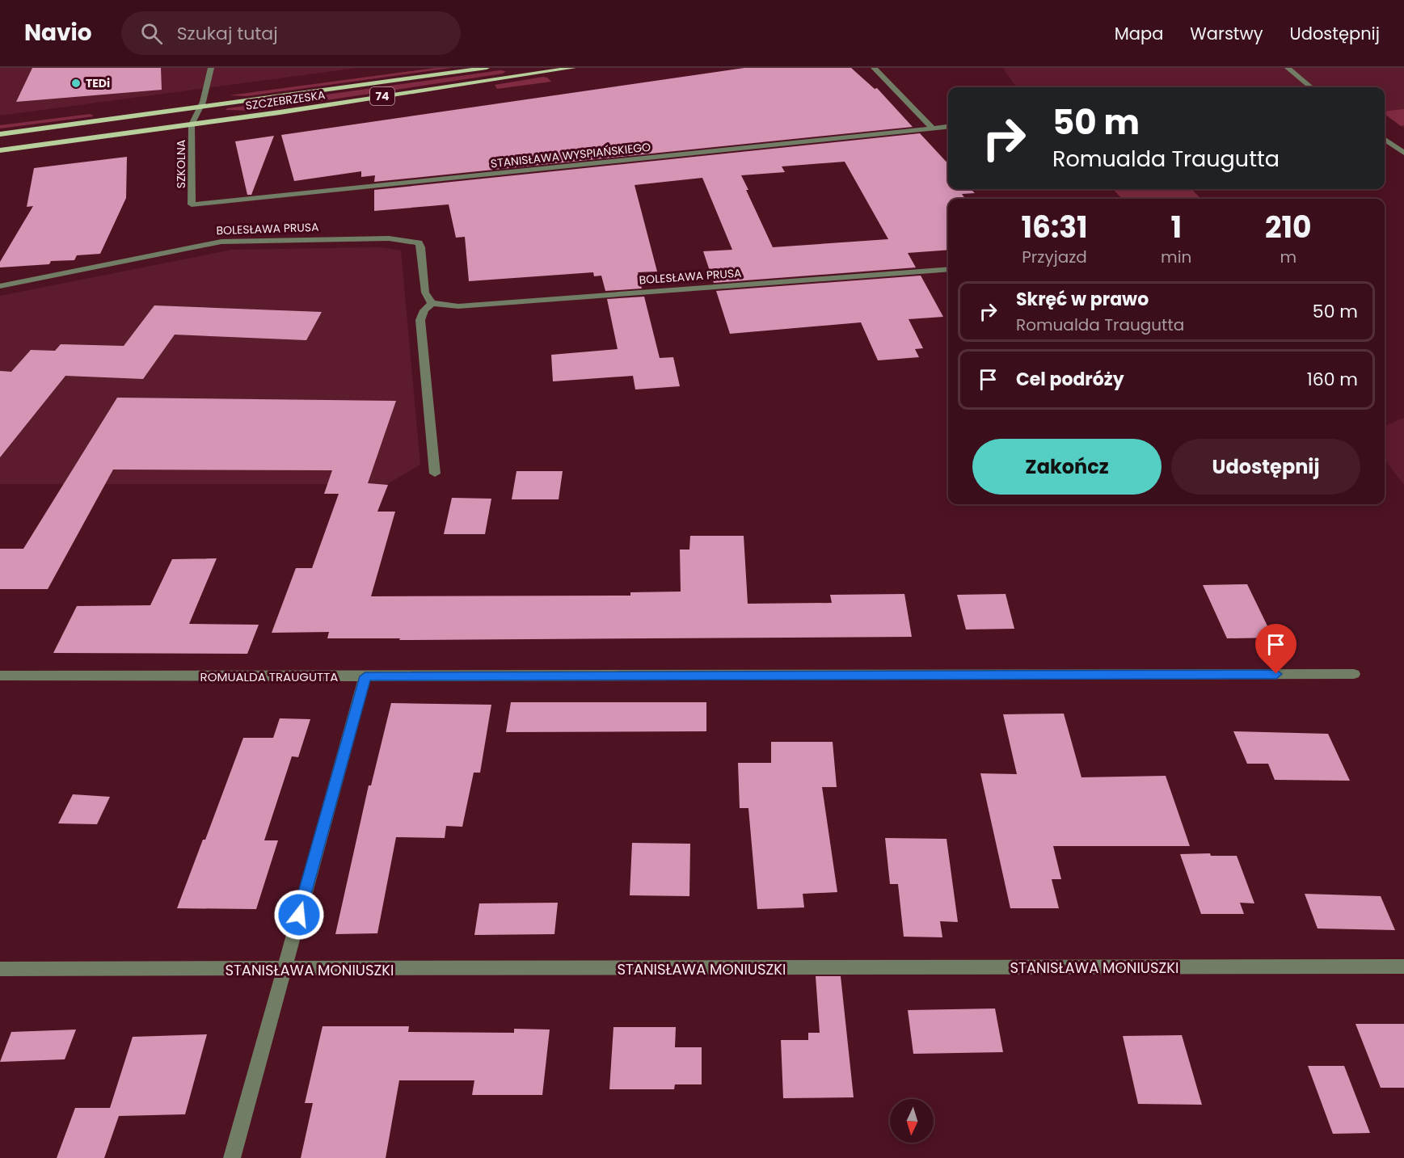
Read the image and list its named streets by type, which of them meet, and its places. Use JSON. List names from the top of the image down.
{
  "streets": {
    "main road": ["74", "SZCZEBRZESKA"],
    "street": [
      "STANISŁAWA WYSPIAŃSKIEGO",
      "SZKOLNA",
      "BOLESŁAWA PRUSA",
      "ROMUALDA TRAUGUTTA",
      "STANISŁAWA MONIUSZKI"
    ]
  },
  "crossings": [
    ["SZCZEBRZESKA", "SZKOLNA"],
    ["STANISŁAWA WYSPIAŃSKIEGO", "SZKOLNA"]
  ],
  "places": ["TEDi"],
  "north": "bottom",
  "page": {
    "header": "Navio",
    "search": "Szukaj tutaj",
    "nav": ["Mapa", "Warstwy", "Udostępnij"],
    "turn": ["50 m", "Romualda Traugutta"],
    "eta": [
      "16:31",
      "Przyjazd",
      "1",
      "min",
      "210",
      "m"
    ],
    "list": [
      {
        "name": "Skręć w prawo",
        "note": "Romualda Traugutta",
        "value": "50 m"
      },
      {
        "name": "Cel podróży",
        "value": "160 m"
      }
    ],
    "buttons": ["Zakończ", "Udostępnij"]
  }
}
